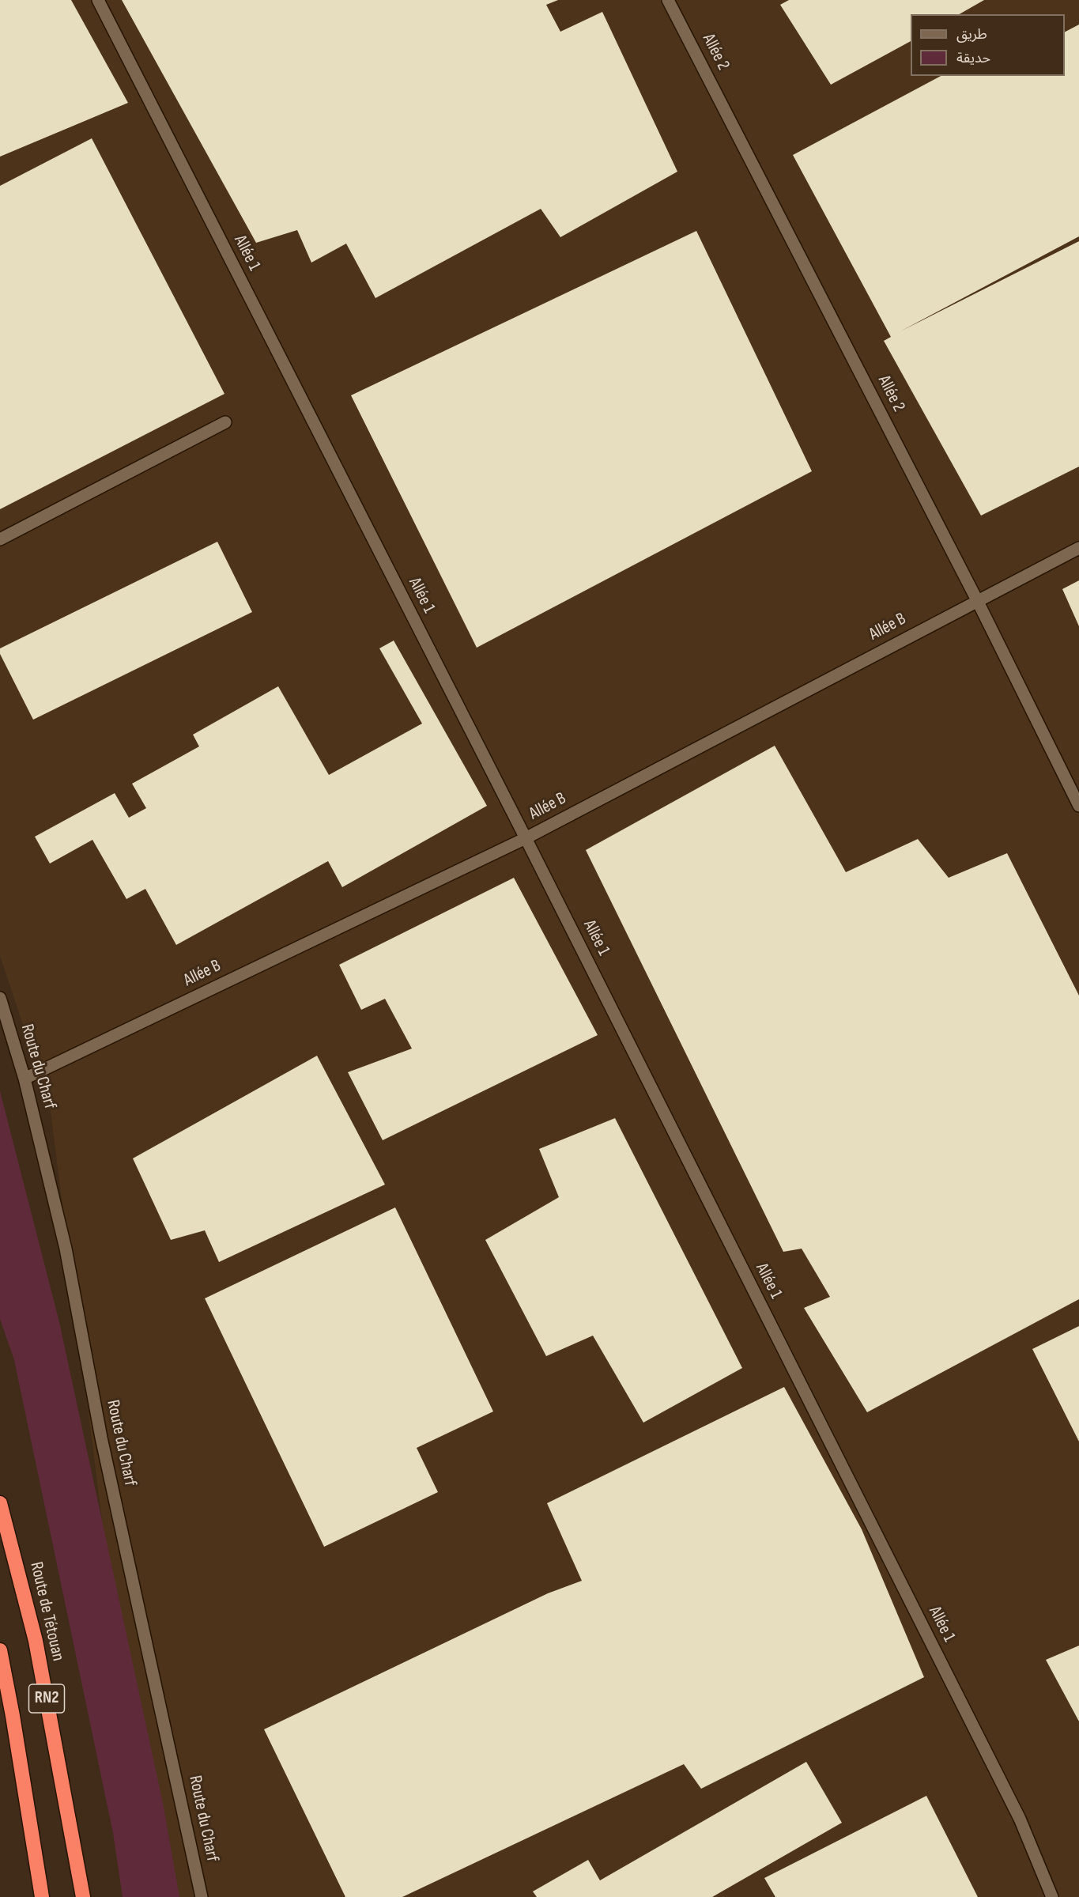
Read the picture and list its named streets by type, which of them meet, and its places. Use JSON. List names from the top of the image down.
{
  "streets": {
    "highway": ["Route de Tétouan", "RN2"],
    "street": [
      "Allée 2",
      "Allée 1",
      "Allée B",
      "Route du Charf"
    ]
  },
  "crossings": [
    ["Allée 2", "Allée B"],
    ["Allée 1", "Allée B"],
    ["Allée B", "Route du Charf"]
  ],
  "legend": ["طريق", "حديقة"]
}
